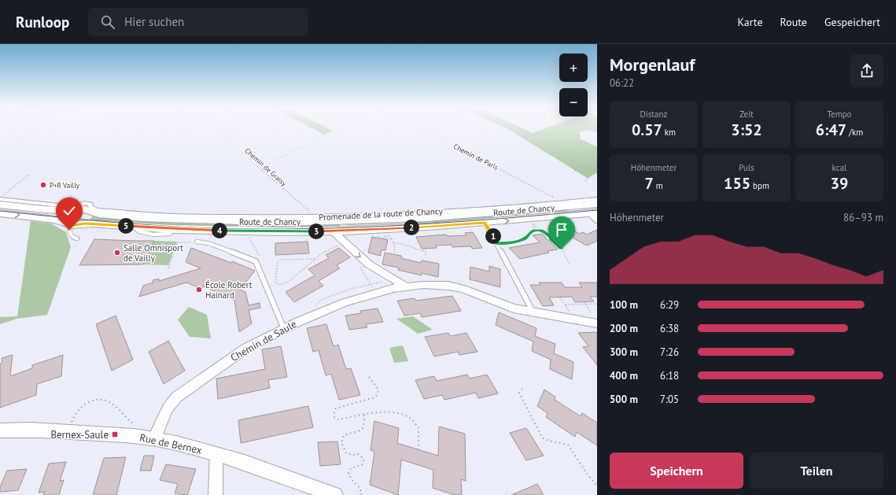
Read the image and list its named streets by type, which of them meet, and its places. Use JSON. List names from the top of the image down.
{
  "streets": {
    "main road": ["Route de Chancy"],
    "street": ["Promenade de la route de Chancy", "Chemin de Saule", "Rue de Bernex"],
    "path": ["Chemin de Paris", "Chemin de Graisy"]
  },
  "crossings": [
    ["Chemin de Paris", "Promenade de la route de Chancy"],
    ["Chemin de Graisy", "Promenade de la route de Chancy"],
    ["Route de Chancy", "Promenade de la route de Chancy"],
    ["Chemin de Saule", "Rue de Bernex"]
  ],
  "places": {
    "other": ["P+R Vailly", "Salle Omnisport de Vailly", "École Robert Hainard"],
    "transit": ["Bernex-Saule"]
  },
  "page": {
    "header": "Runloop",
    "search": "Hier suchen",
    "nav": ["Karte", "Route", "Gespeichert"],
    "heading": ["Morgenlauf", "06:22"],
    "map_buttons": ["+", "−"],
    "stats": [
      ["Distanz", "0.57 km"],
      ["Zeit", "3:52"],
      ["Tempo", "6:47 /km"],
      ["Höhenmeter", "7 m"],
      ["Puls", "155 bpm"],
      ["kcal", "39"]
    ],
    "chart": ["Höhenmeter", "86–93 m"],
    "pins": [
      "5",
      "2",
      "4",
      "3",
      "1"
    ],
    "list": [
      {
        "name": "100 m",
        "note": "6:29"
      },
      {
        "name": "200 m",
        "note": "6:38"
      },
      {
        "name": "300 m",
        "note": "7:26"
      },
      {
        "name": "400 m",
        "note": "6:18"
      },
      {
        "name": "500 m",
        "note": "7:05"
      }
    ],
    "buttons": ["Speichern", "Teilen"]
  }
}
